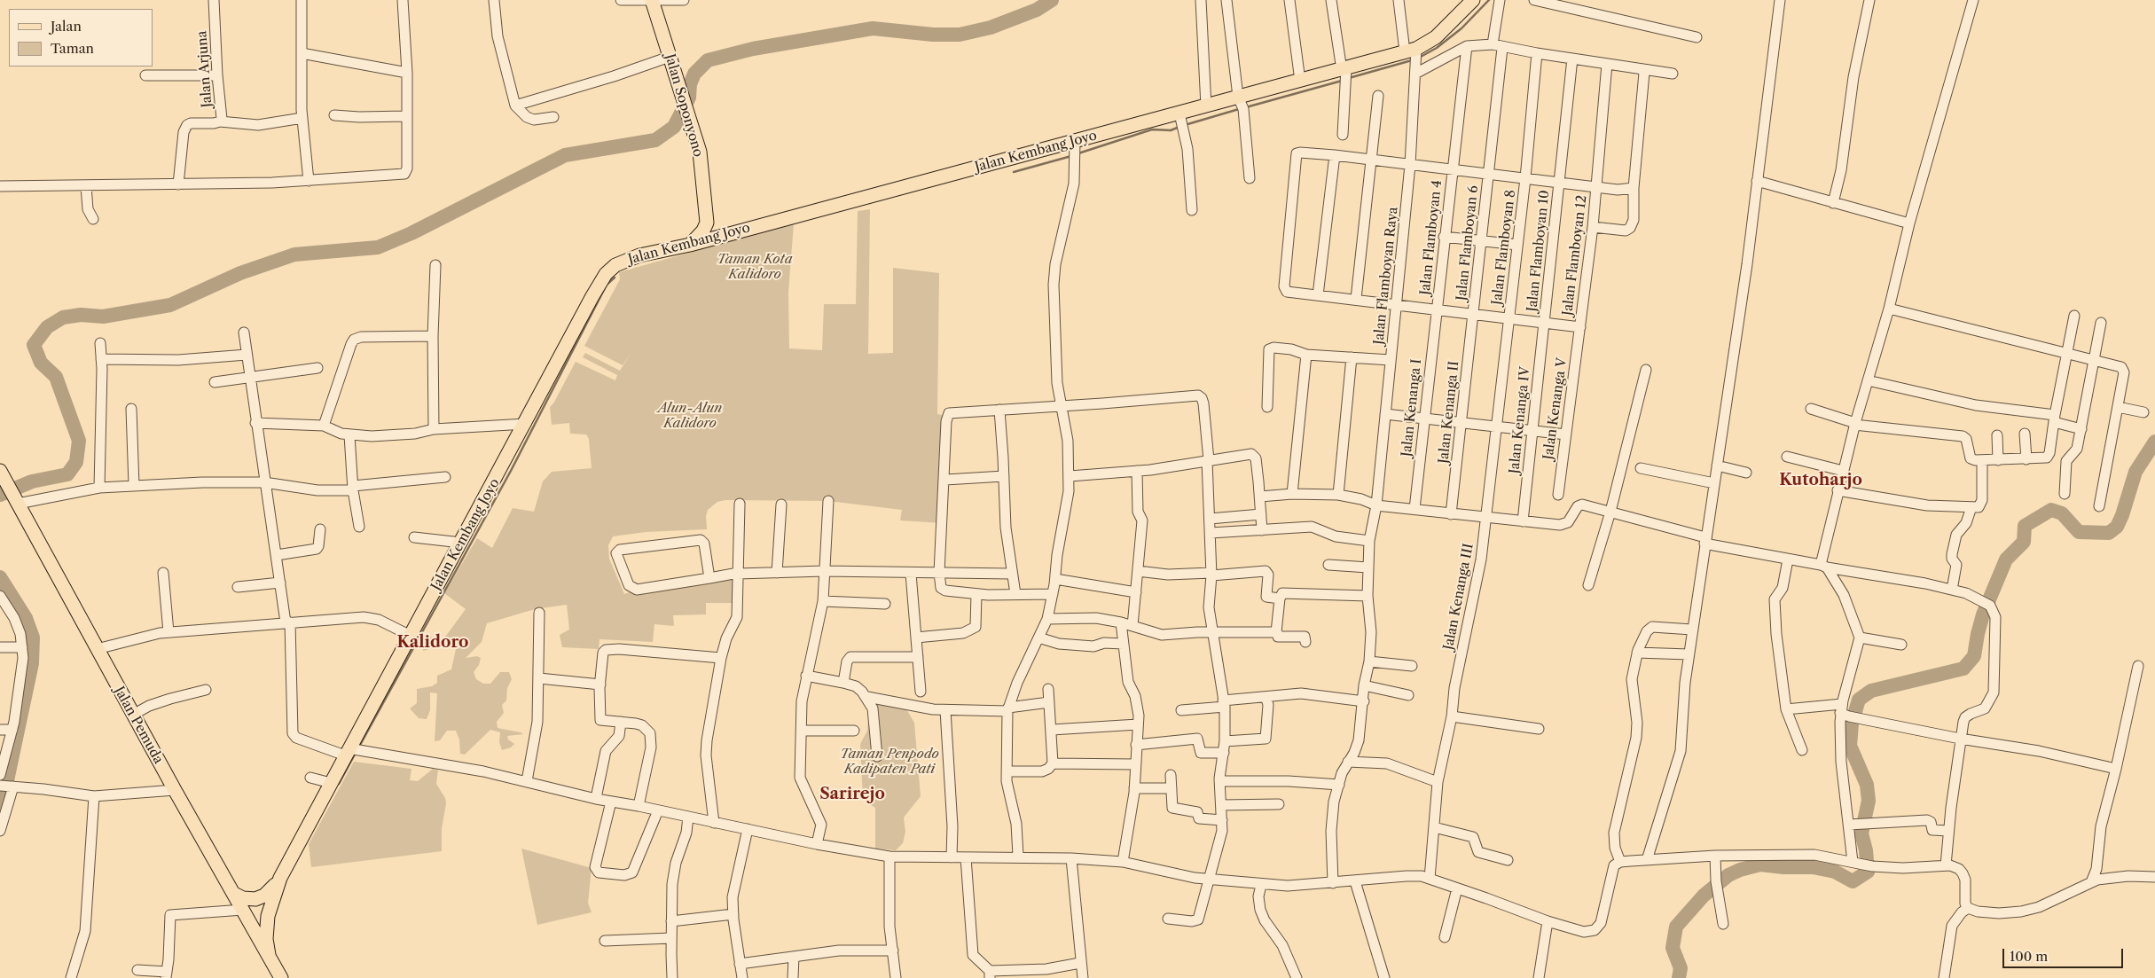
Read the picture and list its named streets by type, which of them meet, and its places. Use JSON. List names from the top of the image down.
{
  "streets": {
    "main road": ["Jalan Soponyono", "Jalan Kembang Joyo", "Jalan Pemuda"],
    "street": [
      "Jalan Arjuna",
      "Jalan Flamboyan 4",
      "Jalan Flamboyan 6",
      "Jalan Flamboyan 8",
      "Jalan Flamboyan 10",
      "Jalan Flamboyan 12",
      "Jalan Flamboyan Raya",
      "Jalan Kenanga I",
      "Jalan Kenanga V",
      "Jalan Kenanga II",
      "Jalan Kenanga IV",
      "Jalan Kenanga III"
    ]
  },
  "crossings": [
    ["Jalan Kembang Joyo", "Jalan Flamboyan Raya"],
    ["Jalan Kembang Joyo", "Jalan Pemuda"],
    ["Jalan Flamboyan 4", "Jalan Kenanga I"],
    ["Jalan Flamboyan 6", "Jalan Kenanga II"],
    ["Jalan Flamboyan 8", "Jalan Kenanga III"],
    ["Jalan Flamboyan 10", "Jalan Kenanga IV"],
    ["Jalan Flamboyan 12", "Jalan Kenanga V"]
  ],
  "districts": ["Kutoharjo", "Kalidoro", "Sarirejo"],
  "parks": ["Taman Kota Kalidoro", "Alun-Alun Kalidoro", "Taman Penpodo Kadipaten Pati"],
  "legend": ["Jalan", "Taman"],
  "scale_bar": "100 m"
}
